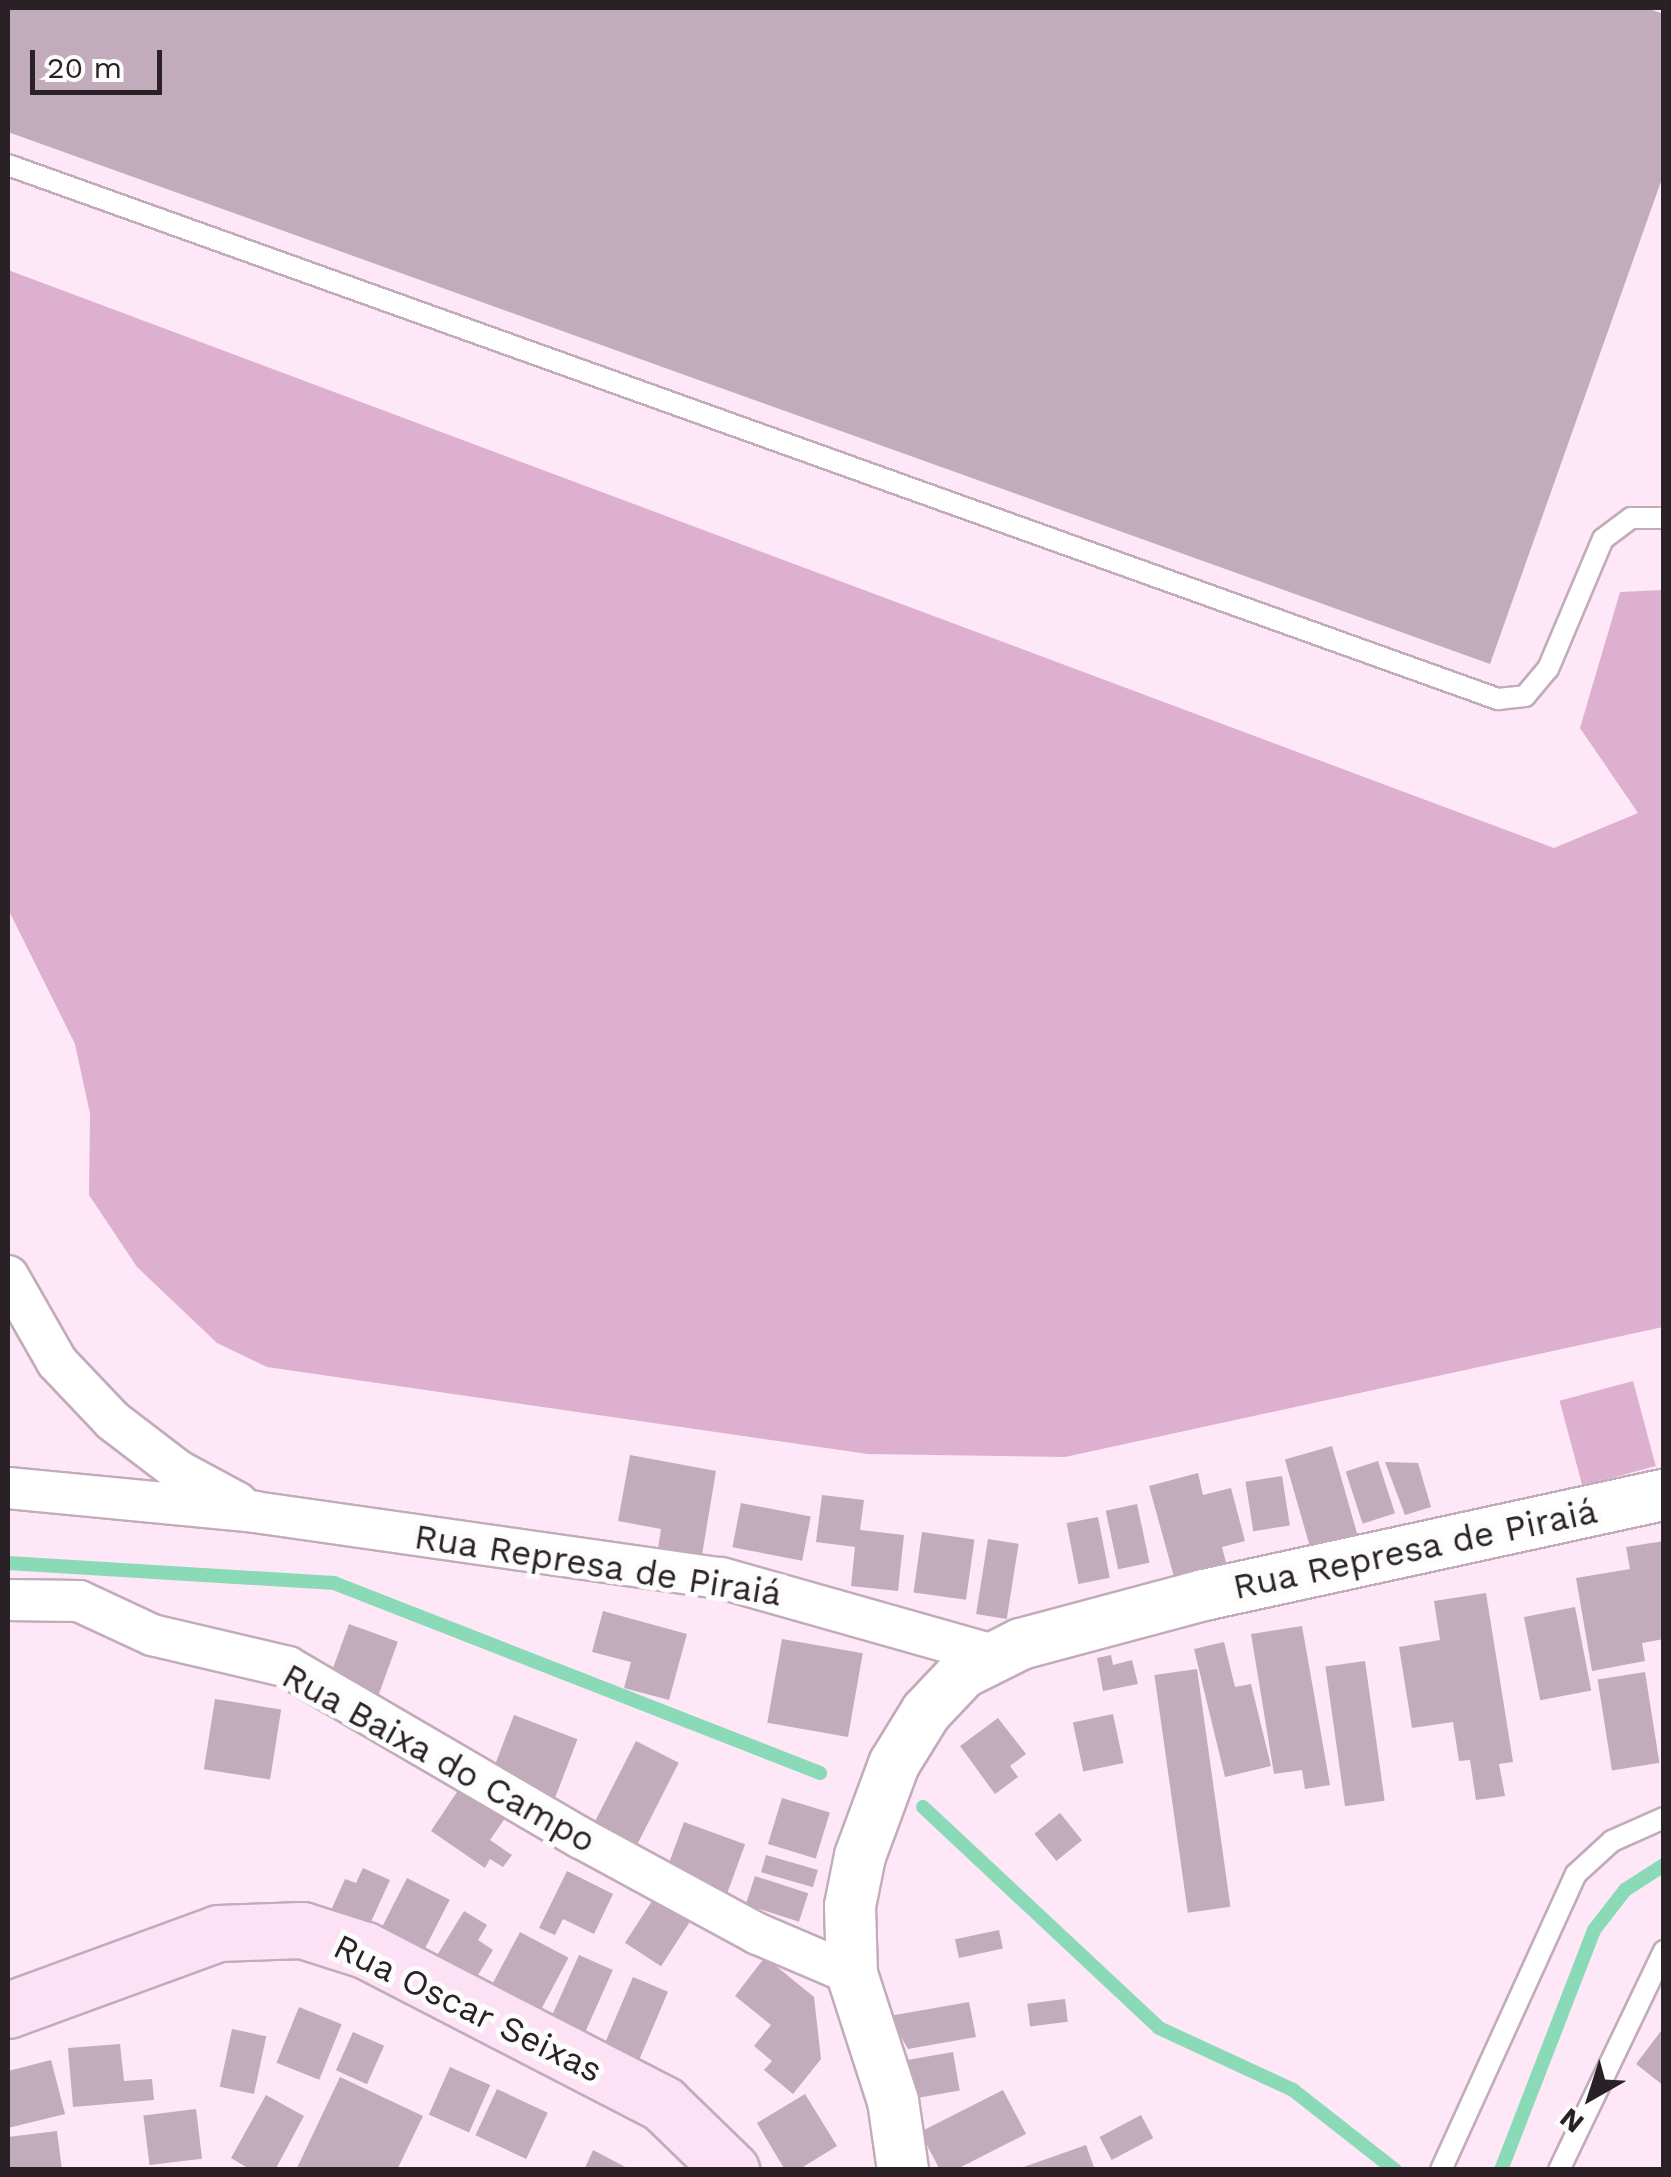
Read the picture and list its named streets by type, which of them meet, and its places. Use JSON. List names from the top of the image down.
{
  "streets": {
    "main road": ["Rua Oscar Seixas"],
    "street": ["Rua Represa de Piraiá", "Rua Baixa do Campo"]
  },
  "crossings": [
    ["Rua Represa de Piraiá", "Rua Baixa do Campo"]
  ],
  "scale_bar": "20 m",
  "north": "bottom left"
}
